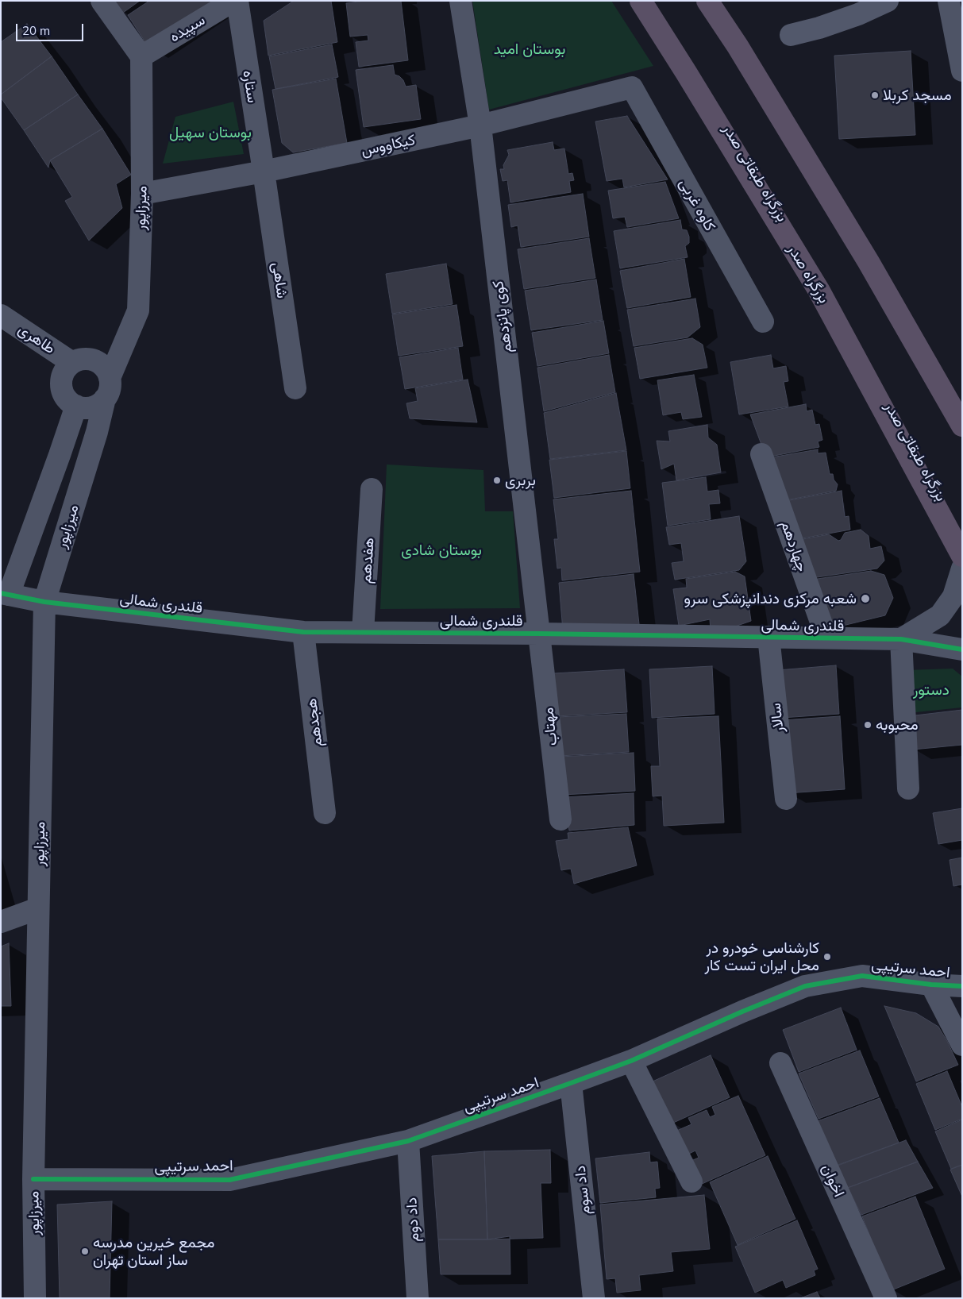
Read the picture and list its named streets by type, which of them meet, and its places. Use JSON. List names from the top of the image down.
{
  "streets": {
    "highway": ["بزرگراه طبقاتی صدر", "بزرگراه صدر"],
    "street": [
      "سپیده",
      "ستاره",
      "کیکاووس",
      "کاوه غربی",
      "میرزاپور",
      "شاهی",
      "کوی پانزدهم",
      "طاهری",
      "چهاردهم",
      "هفدهم",
      "قلندری شمالی",
      "سالار",
      "هجدهم",
      "مهتاب",
      "احمد سرتیپی",
      "اخوان",
      "داد سوم",
      "داد دوم"
    ]
  },
  "crossings": [
    ["سپیده", "میرزاپور"],
    ["ستاره", "کیکاووس"],
    ["ستاره", "شاهی"],
    ["کیکاووس", "کاوه غربی"],
    ["کیکاووس", "میرزاپور"],
    ["کیکاووس", "شاهی"],
    ["کیکاووس", "کوی پانزدهم"],
    ["میرزاپور", "طاهری"],
    ["میرزاپور", "قلندری شمالی"],
    ["میرزاپور", "احمد سرتیپی"],
    ["کوی پانزدهم", "قلندری شمالی"],
    ["کوی پانزدهم", "مهتاب"],
    ["چهاردهم", "قلندری شمالی"],
    ["هفدهم", "قلندری شمالی"],
    ["قلندری شمالی", "سالار"],
    ["قلندری شمالی", "هجدهم"],
    ["قلندری شمالی", "مهتاب"],
    ["احمد سرتیپی", "داد سوم"],
    ["احمد سرتیپی", "داد دوم"]
  ],
  "parks": [
    "بوستان امید",
    "بوستان سهیل",
    "بوستان شادی",
    "دستور"
  ],
  "places": [
    "مسجد کربلا",
    "بربری",
    "شعبه مرکزی دندانپزشکی سرو",
    "محبوبه",
    "کارشناسی خودرو در محل ایران تست کار",
    "مجمع خیرین مدرسه ساز استان تهران"
  ],
  "scale_bar": "20 m"
}
